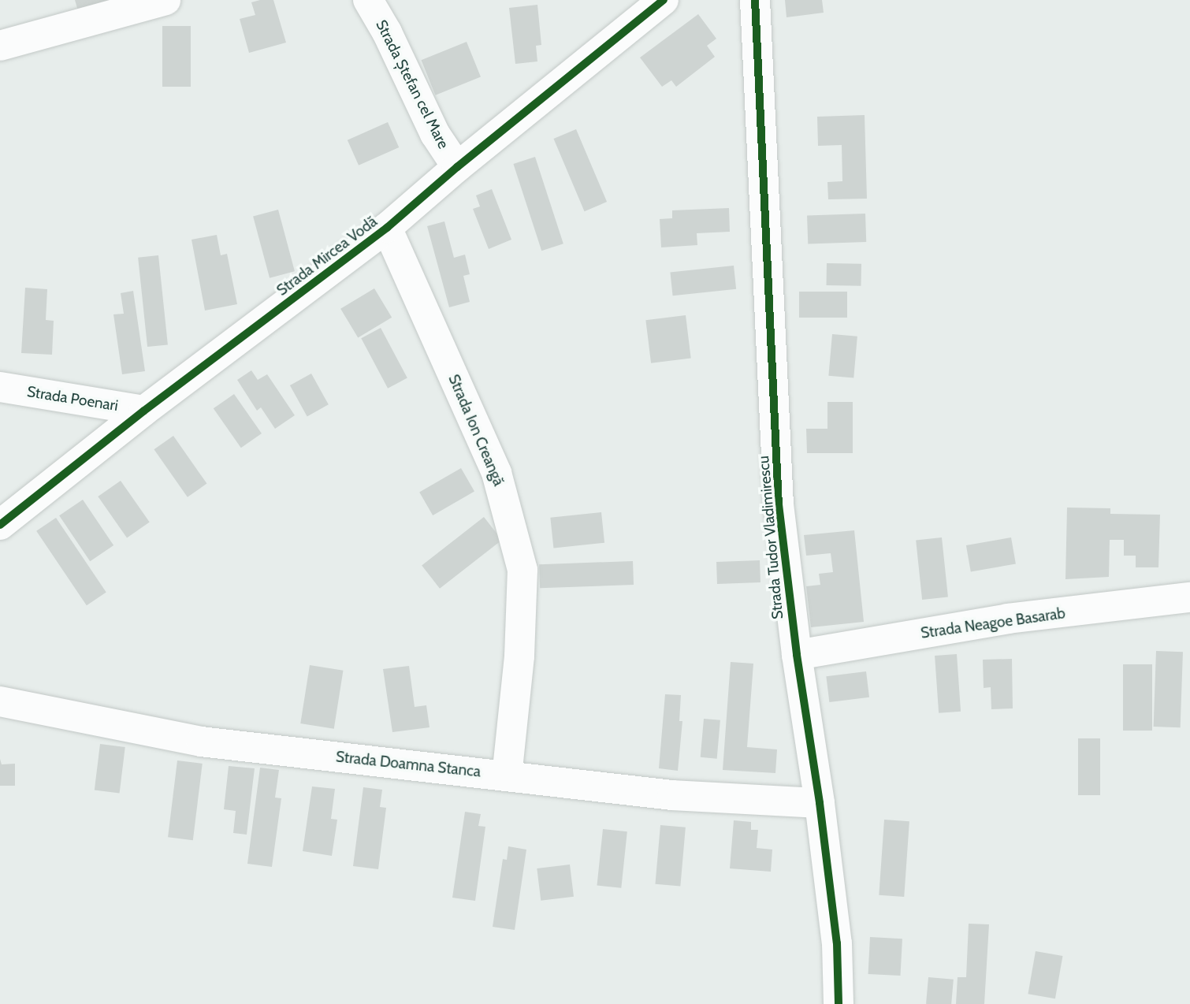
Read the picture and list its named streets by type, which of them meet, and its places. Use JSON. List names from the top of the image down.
{
  "streets": {
    "street": [
      "Strada Ștefan cel Mare",
      "Strada Mircea Vodă",
      "Strada Poenari",
      "Strada Ion Creangă",
      "Strada Tudor Vladimirescu",
      "Strada Neagoe Basarab",
      "Strada Doamna Stanca"
    ]
  },
  "crossings": [
    ["Strada Ștefan cel Mare", "Strada Mircea Vodă"],
    ["Strada Mircea Vodă", "Strada Poenari"],
    ["Strada Mircea Vodă", "Strada Ion Creangă"],
    ["Strada Ion Creangă", "Strada Doamna Stanca"],
    ["Strada Tudor Vladimirescu", "Strada Neagoe Basarab"],
    ["Strada Tudor Vladimirescu", "Strada Doamna Stanca"]
  ]
}
